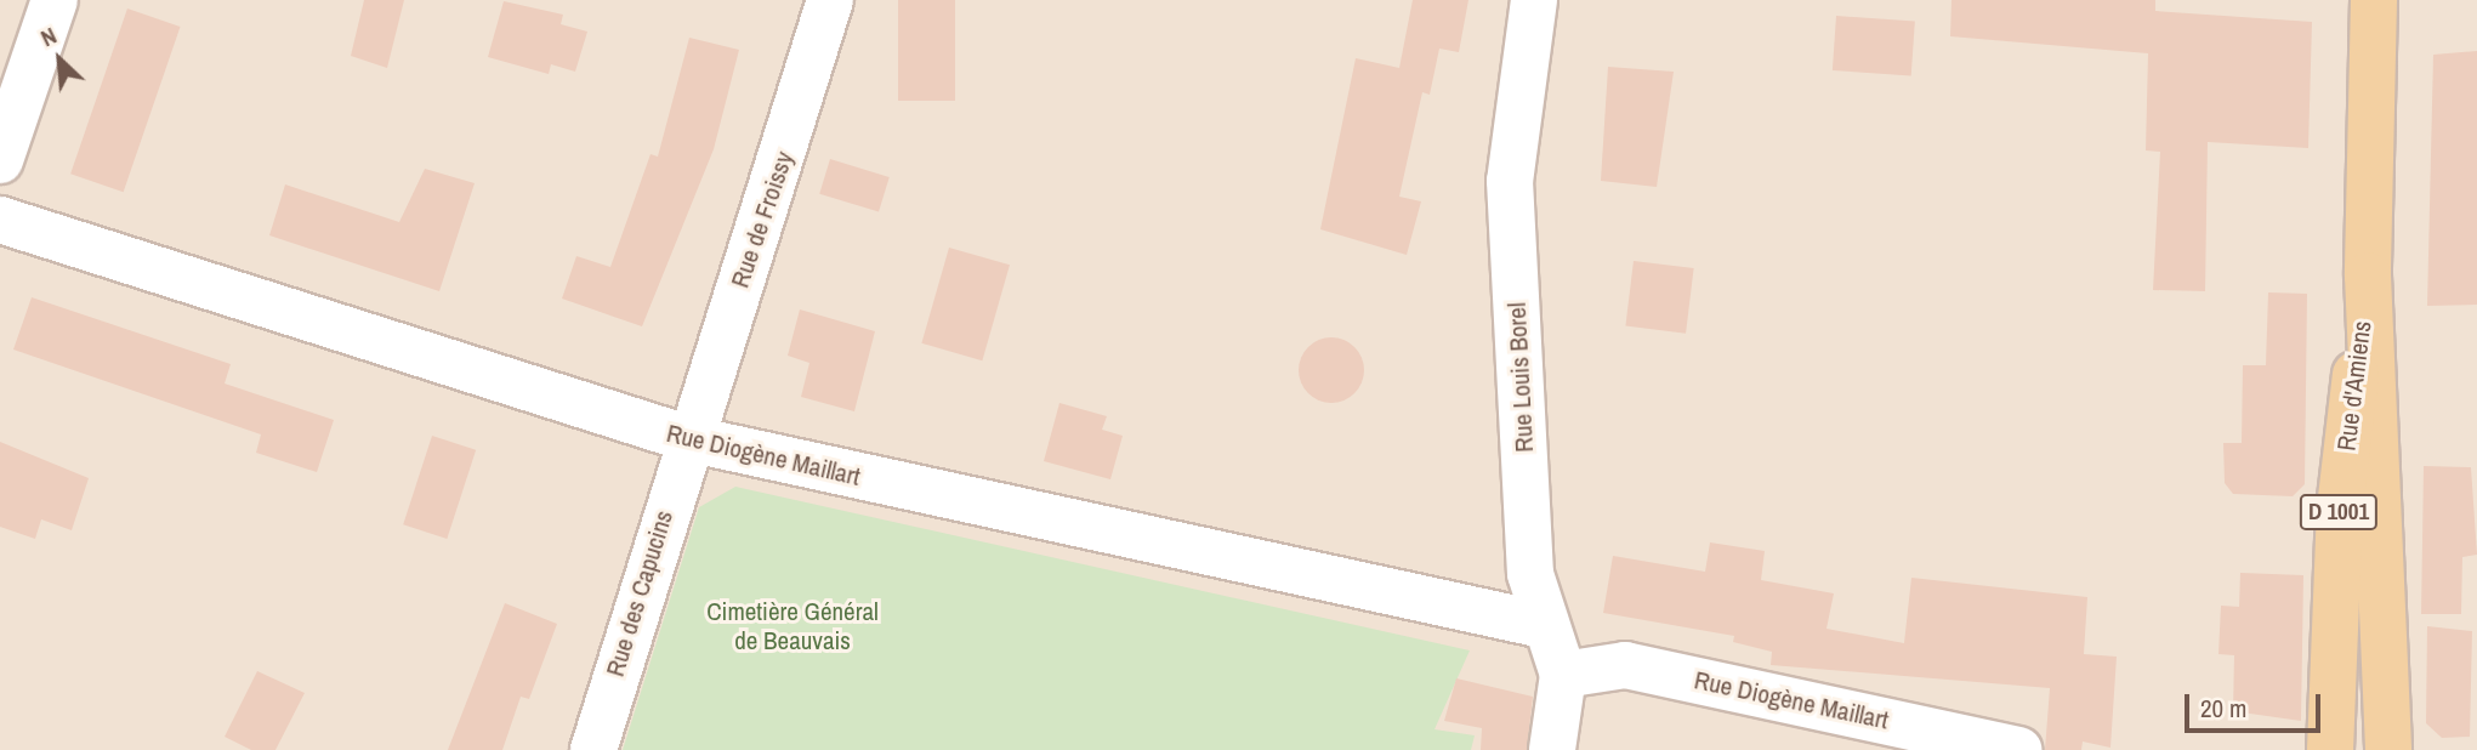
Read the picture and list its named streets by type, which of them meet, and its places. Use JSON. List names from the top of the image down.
{
  "streets": {
    "main road": ["Rue d'Amiens", "D 1001"],
    "street": [
      "Rue de Froissy",
      "Rue Louis Borel",
      "Rue Diogène Maillart",
      "Rue des Capucins"
    ]
  },
  "crossings": [
    ["Rue de Froissy", "Rue Diogène Maillart"],
    ["Rue de Froissy", "Rue des Capucins"],
    ["Rue Louis Borel", "Rue Diogène Maillart"],
    ["Rue Diogène Maillart", "Rue des Capucins"]
  ],
  "parks": ["Cimetière Général de Beauvais"],
  "scale_bar": "20 m",
  "north": "top left"
}
